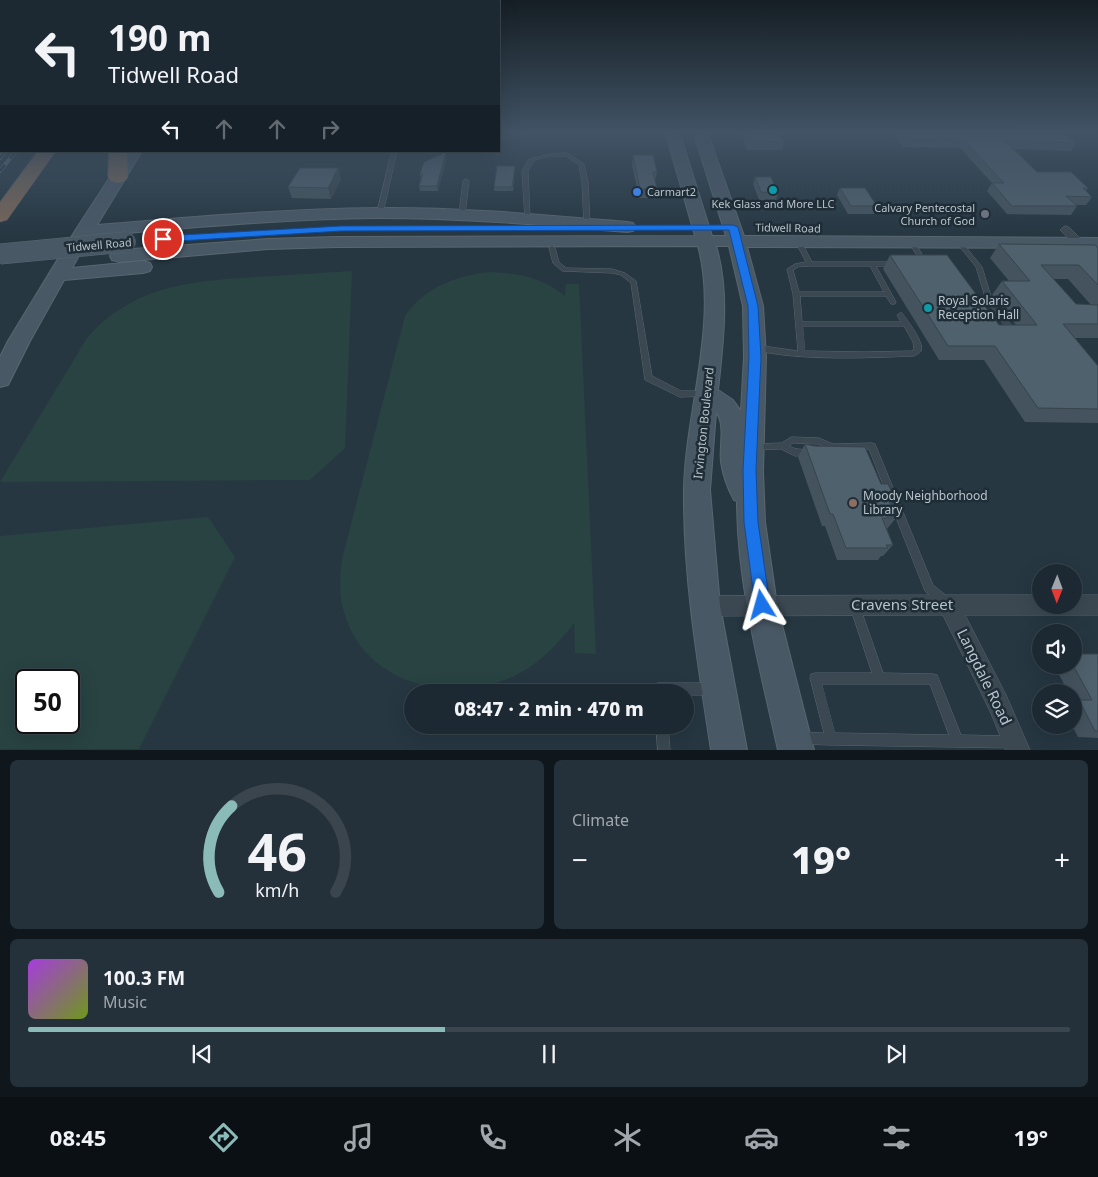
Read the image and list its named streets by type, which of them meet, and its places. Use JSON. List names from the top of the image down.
{
  "streets": {
    "main road": ["Tidwell Road", "Irvington Boulevard"],
    "street": ["Cravens Street", "Langdale Road"]
  },
  "crossings": [
    ["Tidwell Road", "Irvington Boulevard"],
    ["Irvington Boulevard", "Cravens Street"],
    ["Cravens Street", "Langdale Road"]
  ],
  "places": [
    "Kek Glass and More LLC",
    "Carmart2",
    "Calvary Pentecostal Church of God",
    "Royal Solaris Reception Hall",
    "Moody Neighborhood Library"
  ],
  "north": "bottom",
  "page": {
    "turn": ["190 m", "Tidwell Road"],
    "limit": "50",
    "trip": "08:47 · 2 min · 470 m",
    "tile": "Climate",
    "heat": ["−", "19°", "+"],
    "song": ["100.3 FM", "Music"],
    "tabs": ["08:45", "19°"],
    "gauge": ["46", "km/h"]
  }
}
